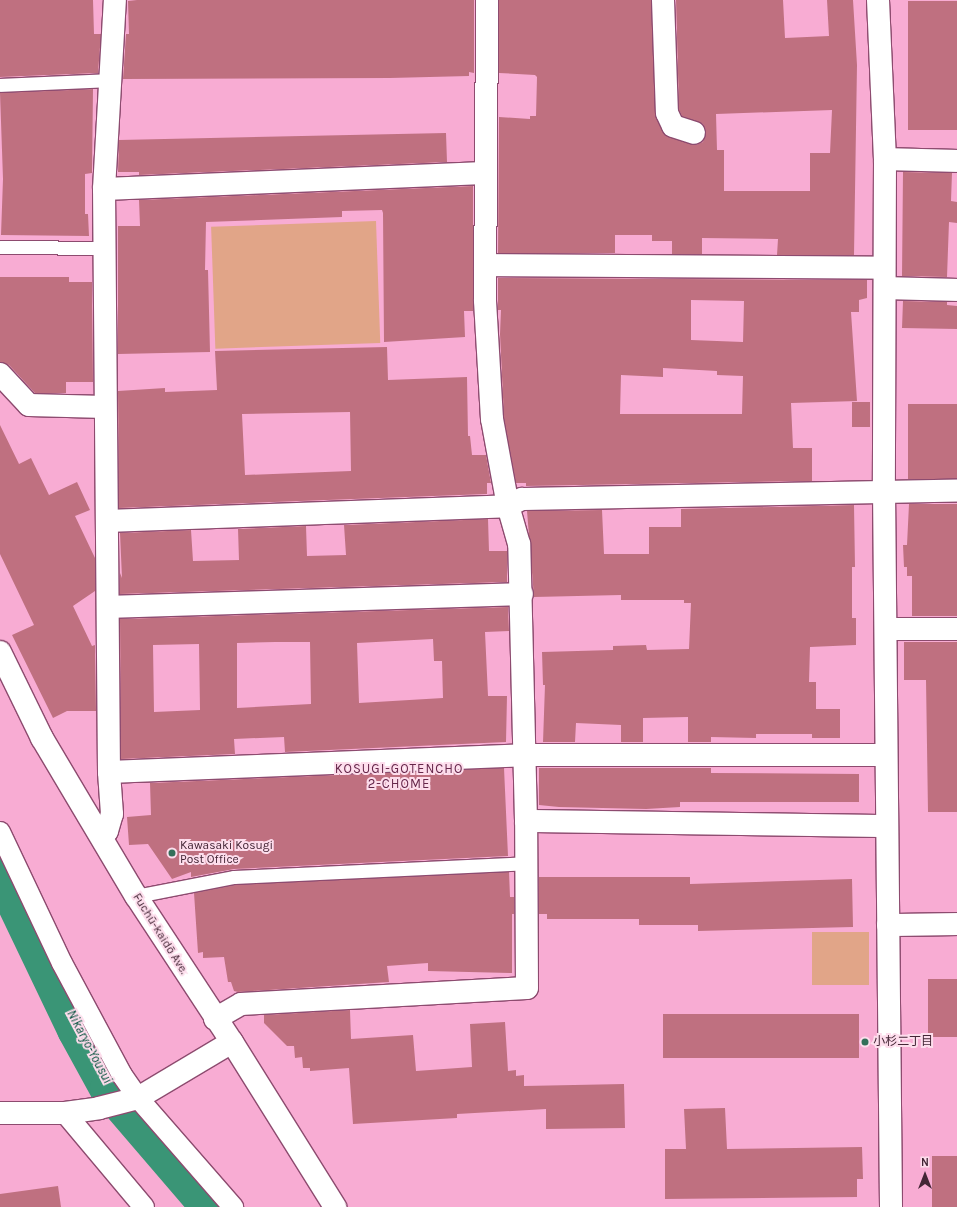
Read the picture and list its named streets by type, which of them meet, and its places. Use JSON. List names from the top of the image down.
{
  "streets": {
    "main road": ["Fuchū-kaidō Ave."]
  },
  "districts": ["KOSUGI-GOTENCHO 2-CHOME"],
  "water": ["Nikaryo-Yousui"],
  "places": ["Kawasaki Kosugi Post Office", "小杉二丁目"],
  "north": "top"
}
